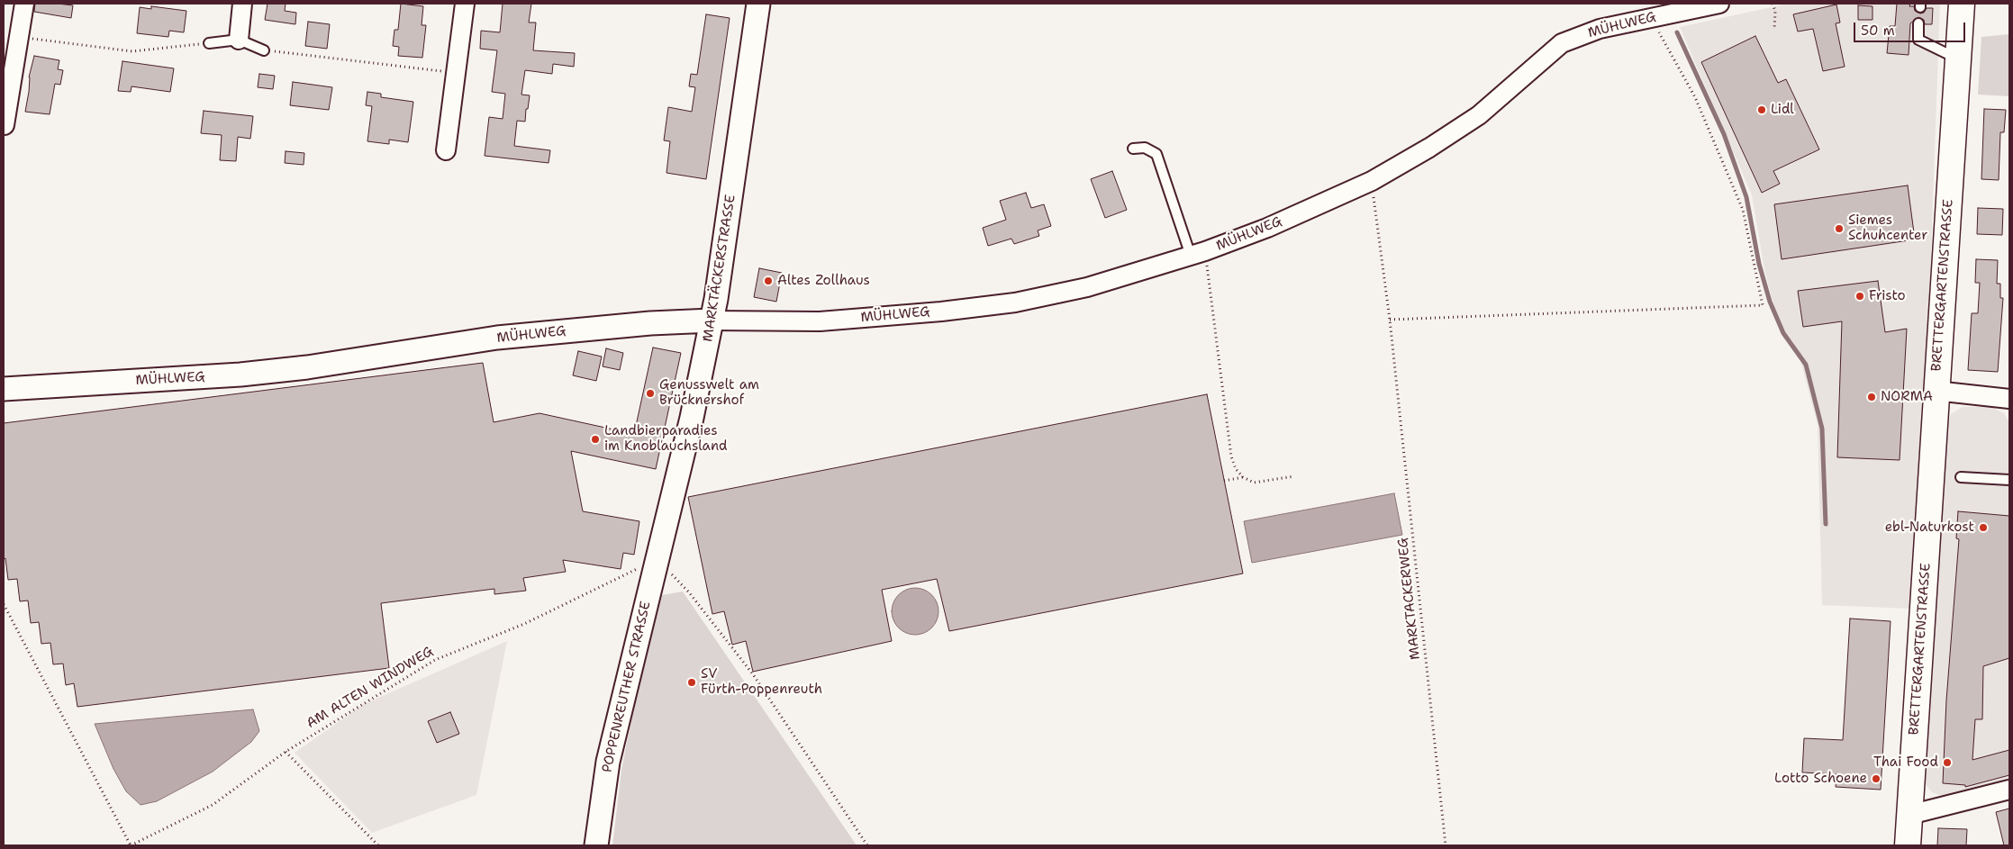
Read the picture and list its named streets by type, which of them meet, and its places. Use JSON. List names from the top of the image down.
{
  "streets": {
    "main road": ["BRETTERGARTENSTRASSE"],
    "street": ["MÜHLWEG", "MARKTÄCKERSTRASSE", "POPPENREUTHER STRASSE"],
    "path": ["MARKTACKERWEG", "AM ALTEN WINDWEG"]
  },
  "crossings": [
    ["MÜHLWEG", "MARKTÄCKERSTRASSE"],
    ["MÜHLWEG", "MARKTACKERWEG"],
    ["MARKTÄCKERSTRASSE", "POPPENREUTHER STRASSE"],
    ["POPPENREUTHER STRASSE", "AM ALTEN WINDWEG"]
  ],
  "places": [
    "Lidl",
    "Siemes Schuhcenter",
    "Altes Zollhaus",
    "Fristo",
    "Genusswelt am Brücknershof",
    "NORMA",
    "Landbierparadies im Knoblauchsland",
    "ebl-Naturkost",
    "SV Fürth-Poppenreuth",
    "Thai Food",
    "Lotto Schoene"
  ],
  "scale_bar": "50 m"
}
